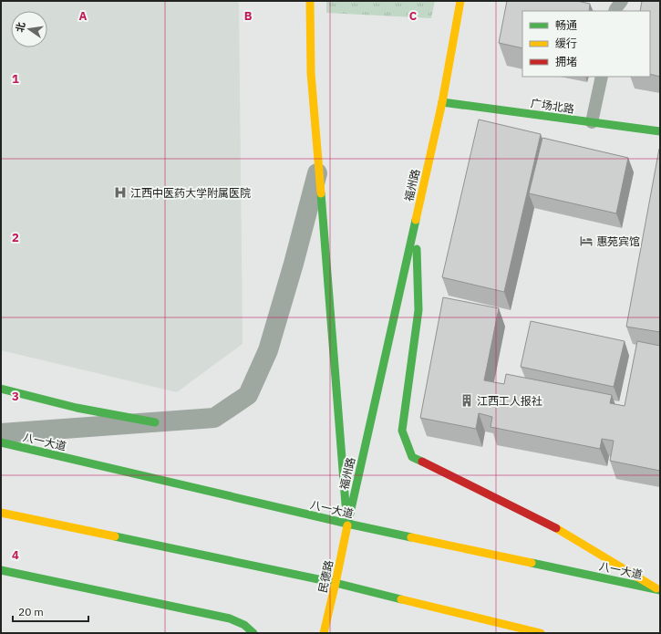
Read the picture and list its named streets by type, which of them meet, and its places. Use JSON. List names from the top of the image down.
{
  "streets": {
    "main road": [
      "广场北路",
      "福州路",
      "八一大道",
      "民德路"
    ]
  },
  "crossings": [
    ["广场北路", "福州路"],
    ["福州路", "八一大道"],
    ["福州路", "民德路"],
    ["八一大道", "民德路"]
  ],
  "places": {
    "hospital": ["江西中医药大学附属医院"],
    "hotel": ["惠苑宾馆"],
    "building": ["江西工人报社"]
  },
  "legend": ["畅通", "缓行", "拥堵"],
  "scale_bar": "20 m",
  "north": "left",
  "grid": {
    "columns": ["A", "B", "C"],
    "rows": [
      "1",
      "2",
      "3",
      "4"
    ]
  }
}
